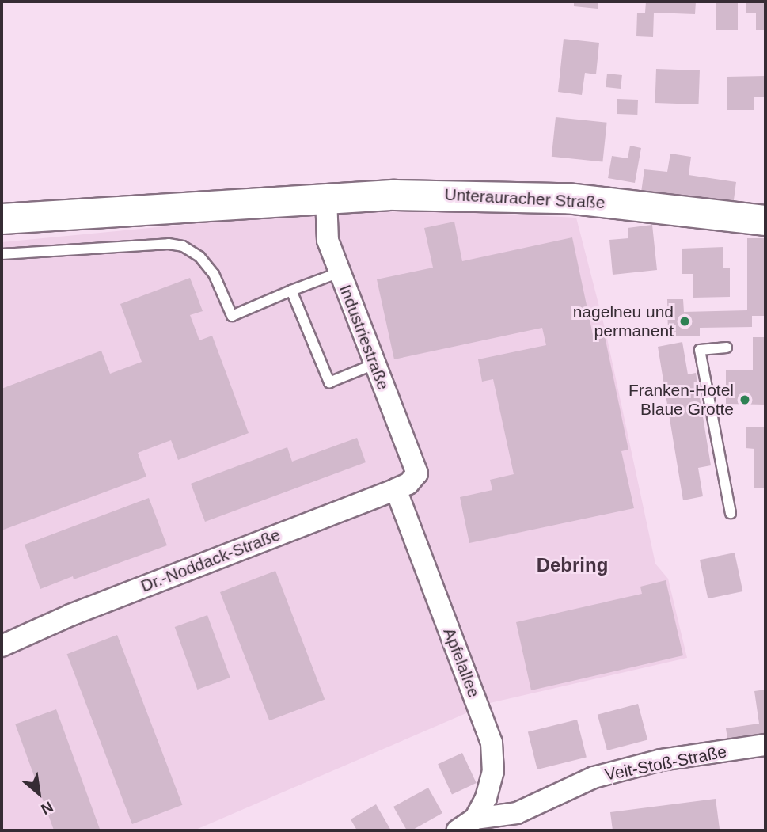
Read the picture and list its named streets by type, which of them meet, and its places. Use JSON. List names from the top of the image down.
{
  "streets": {
    "street": [
      "Unterauracher Straße",
      "Industriestraße",
      "Dr.-Noddack-Straße",
      "Apfelallee",
      "Veit-Stoß-Straße"
    ]
  },
  "crossings": [
    ["Unterauracher Straße", "Industriestraße"],
    ["Industriestraße", "Dr.-Noddack-Straße"],
    ["Dr.-Noddack-Straße", "Apfelallee"],
    ["Apfelallee", "Veit-Stoß-Straße"]
  ],
  "districts": ["Debring"],
  "places": ["nagelneu und permanent", "Franken-Hotel Blaue Grotte"],
  "north": "bottom right"
}
